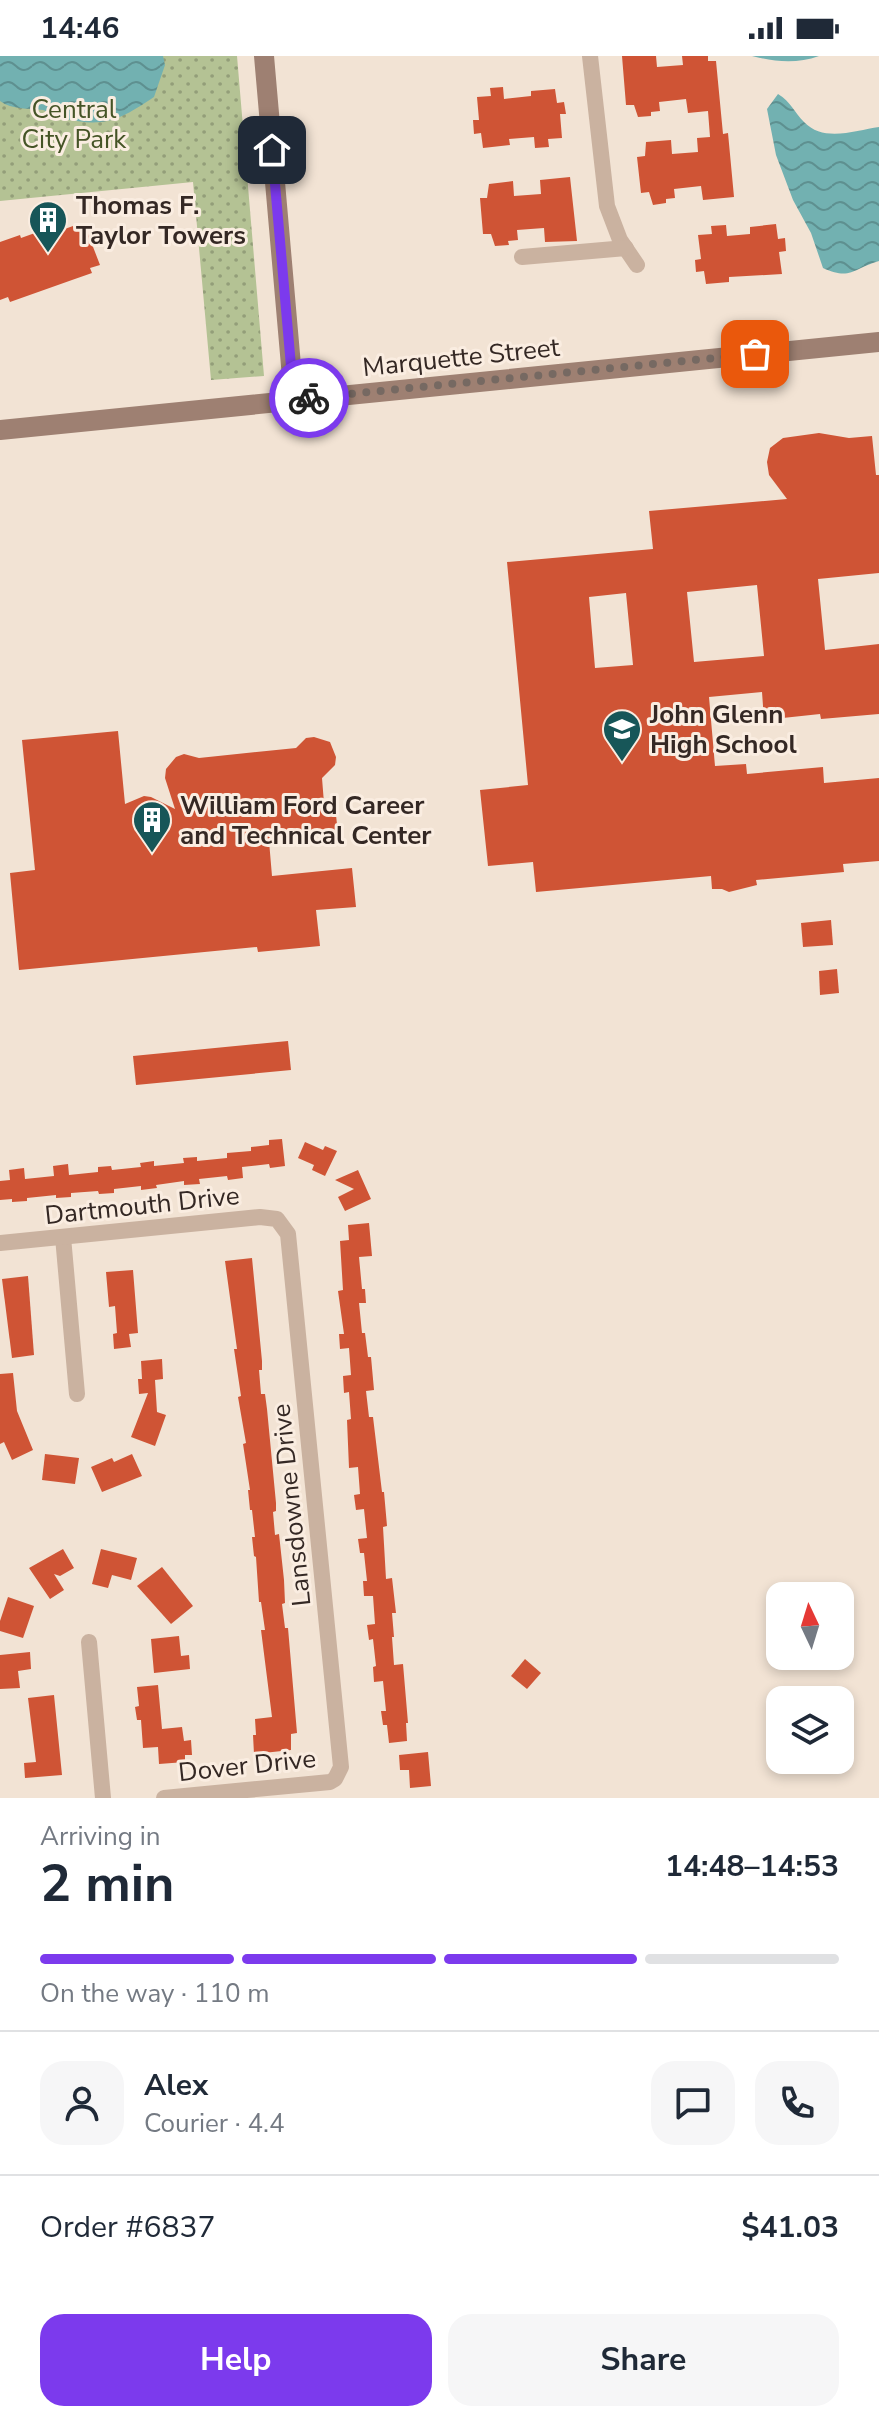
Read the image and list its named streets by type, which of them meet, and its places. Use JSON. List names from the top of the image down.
{
  "streets": {
    "street": [
      "Marquette Street",
      "Dartmouth Drive",
      "Lansdowne Drive",
      "Dover Drive"
    ]
  },
  "crossings": [
    ["Dartmouth Drive", "Lansdowne Drive"],
    ["Lansdowne Drive", "Dover Drive"]
  ],
  "parks": ["Central City Park"],
  "places": {
    "building": ["Thomas F. Taylor Towers", "William Ford Career and Technical Center"],
    "school or university": ["John Glenn High School"]
  },
  "north": "top",
  "page": {
    "status": "14:46",
    "heading": ["2 min", "Arriving in", "14:48–14:53"],
    "panel": [
      "Alex",
      "Courier · 4.4",
      "Order #6837",
      "$41.03"
    ],
    "bar": "On the way · 110 m",
    "buttons": ["Help", "Share"]
  }
}
